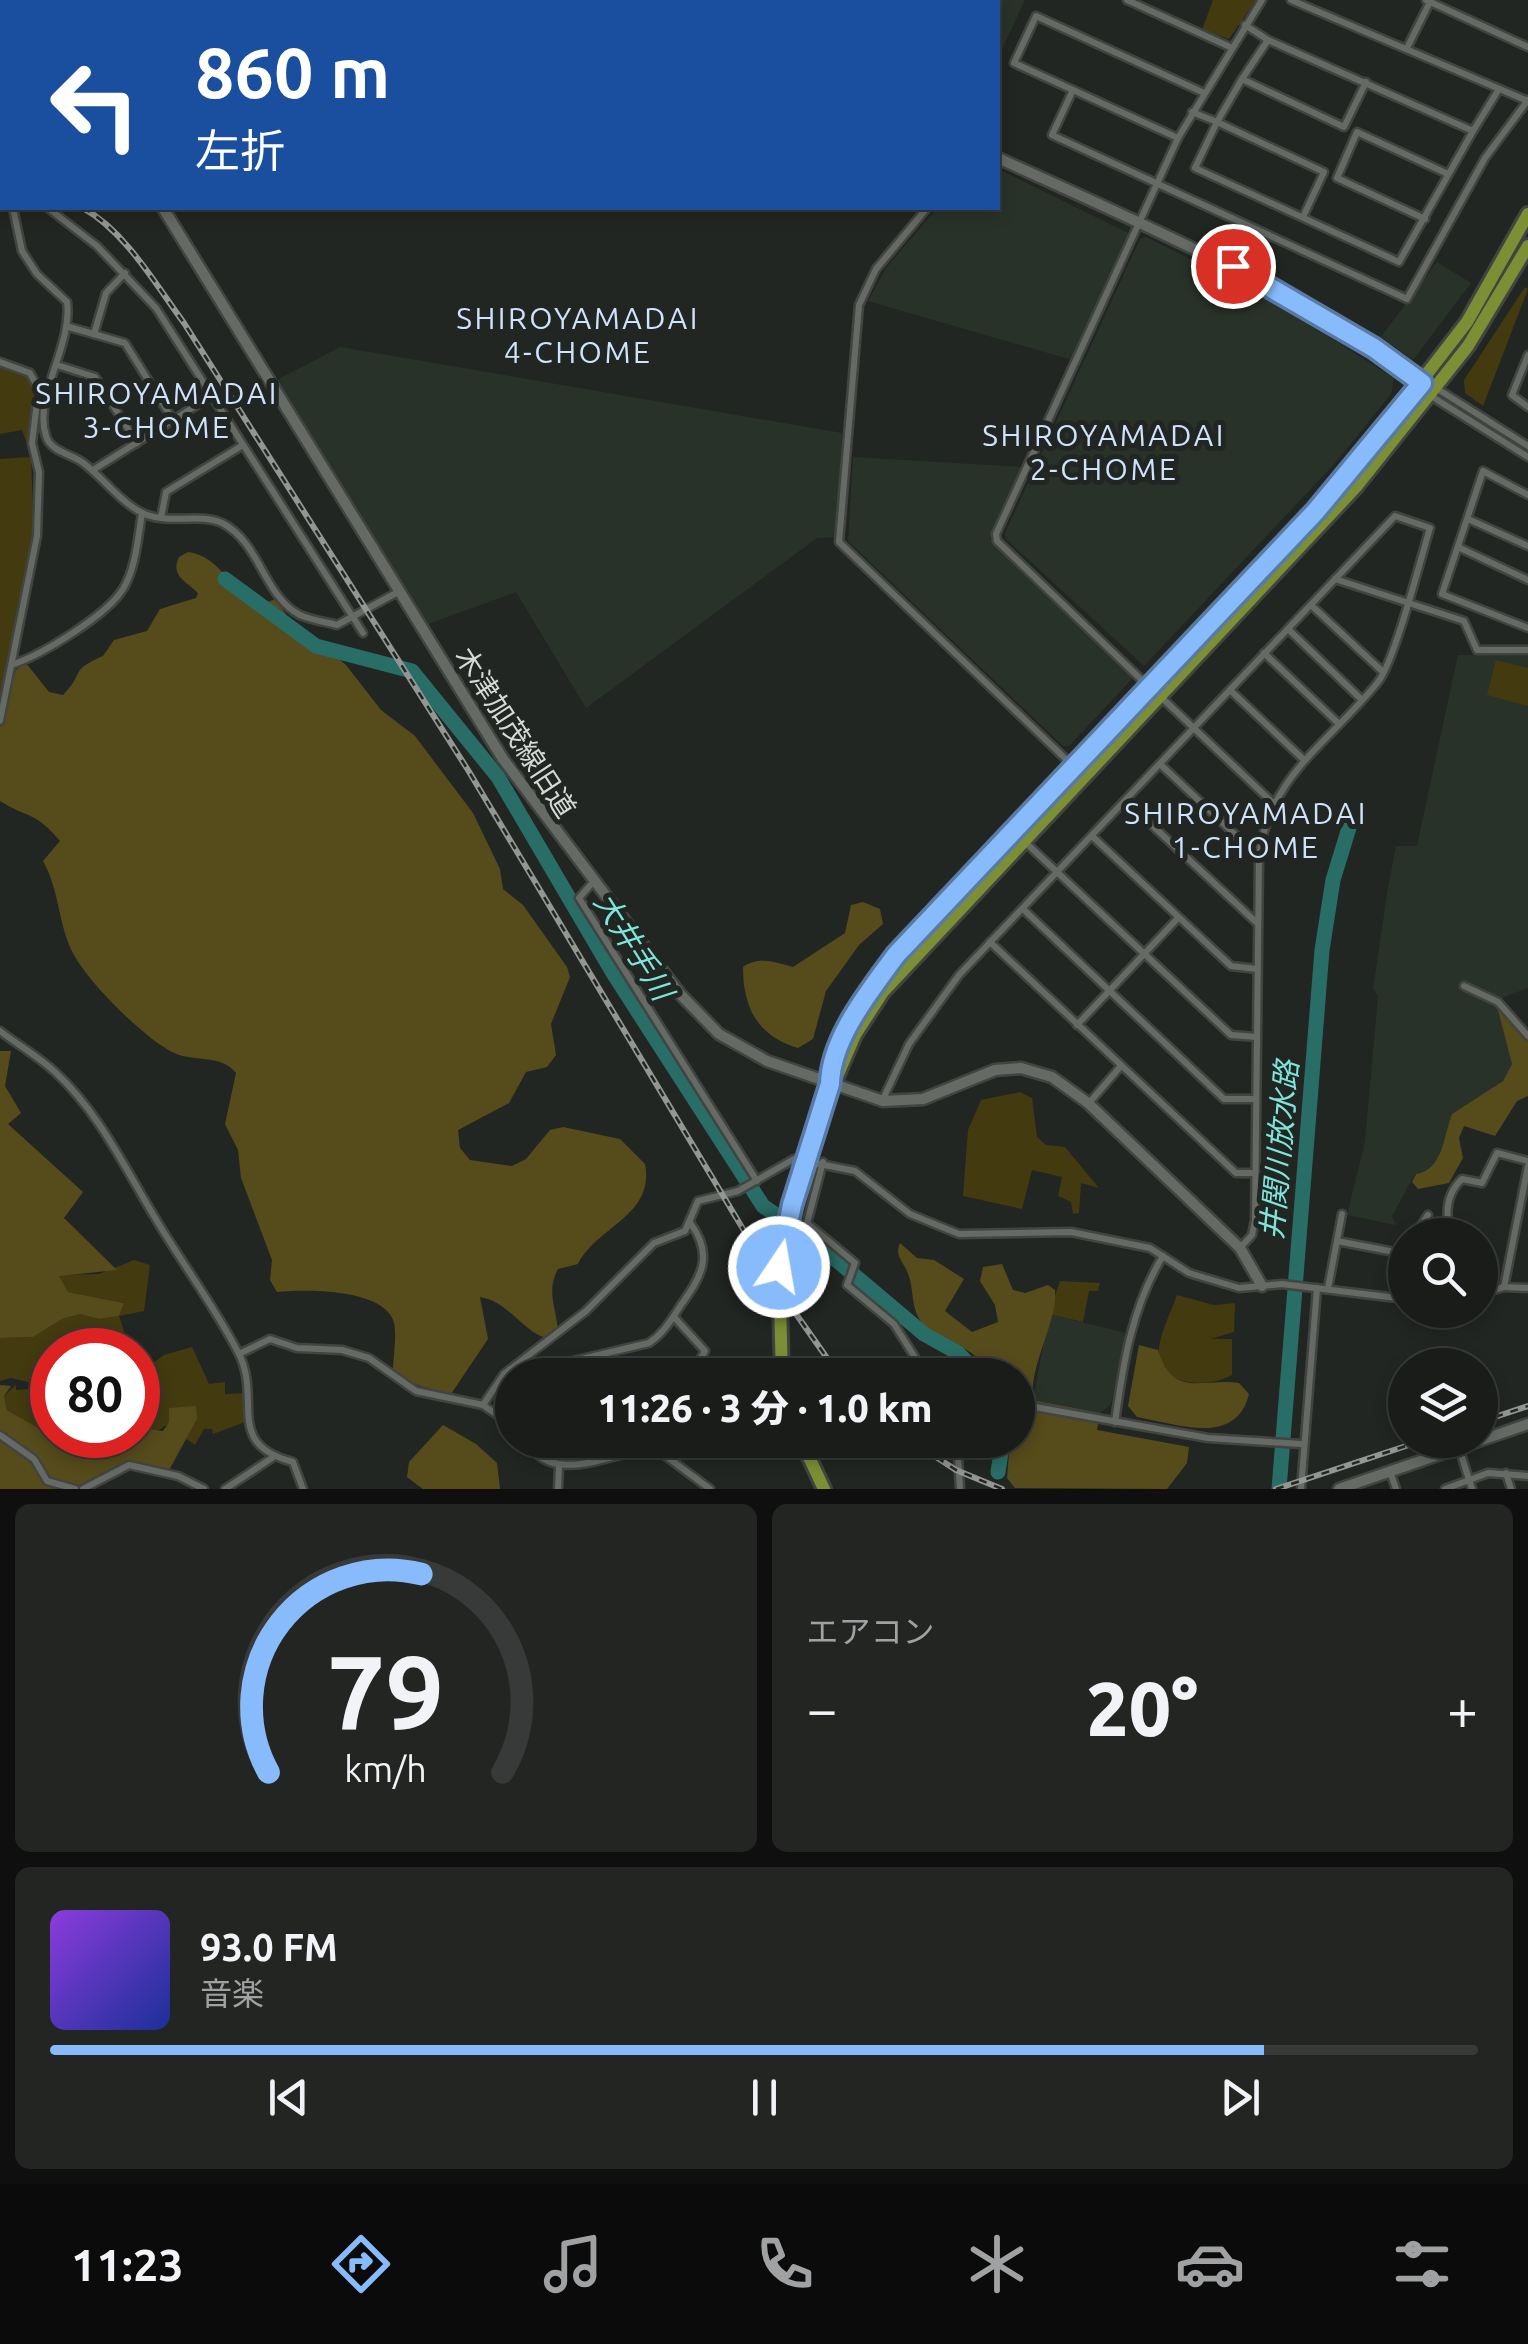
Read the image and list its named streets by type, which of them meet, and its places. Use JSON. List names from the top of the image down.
{
  "streets": {
    "street": ["木津加茂線旧道"]
  },
  "districts": [
    "SHIROYAMADAI 4-CHOME",
    "SHIROYAMADAI 3-CHOME",
    "SHIROYAMADAI 2-CHOME",
    "SHIROYAMADAI 1-CHOME"
  ],
  "water": ["大井手川", "井関川放水路"],
  "page": {
    "turn": ["860 m", "左折"],
    "limit": "80",
    "trip": "11:26 · 3 分 · 1.0 km",
    "tile": "エアコン",
    "heat": ["−", "20°", "+"],
    "song": ["93.0 FM", "音楽"],
    "tabs": "11:23",
    "gauge": ["79", "km/h"]
  }
}
